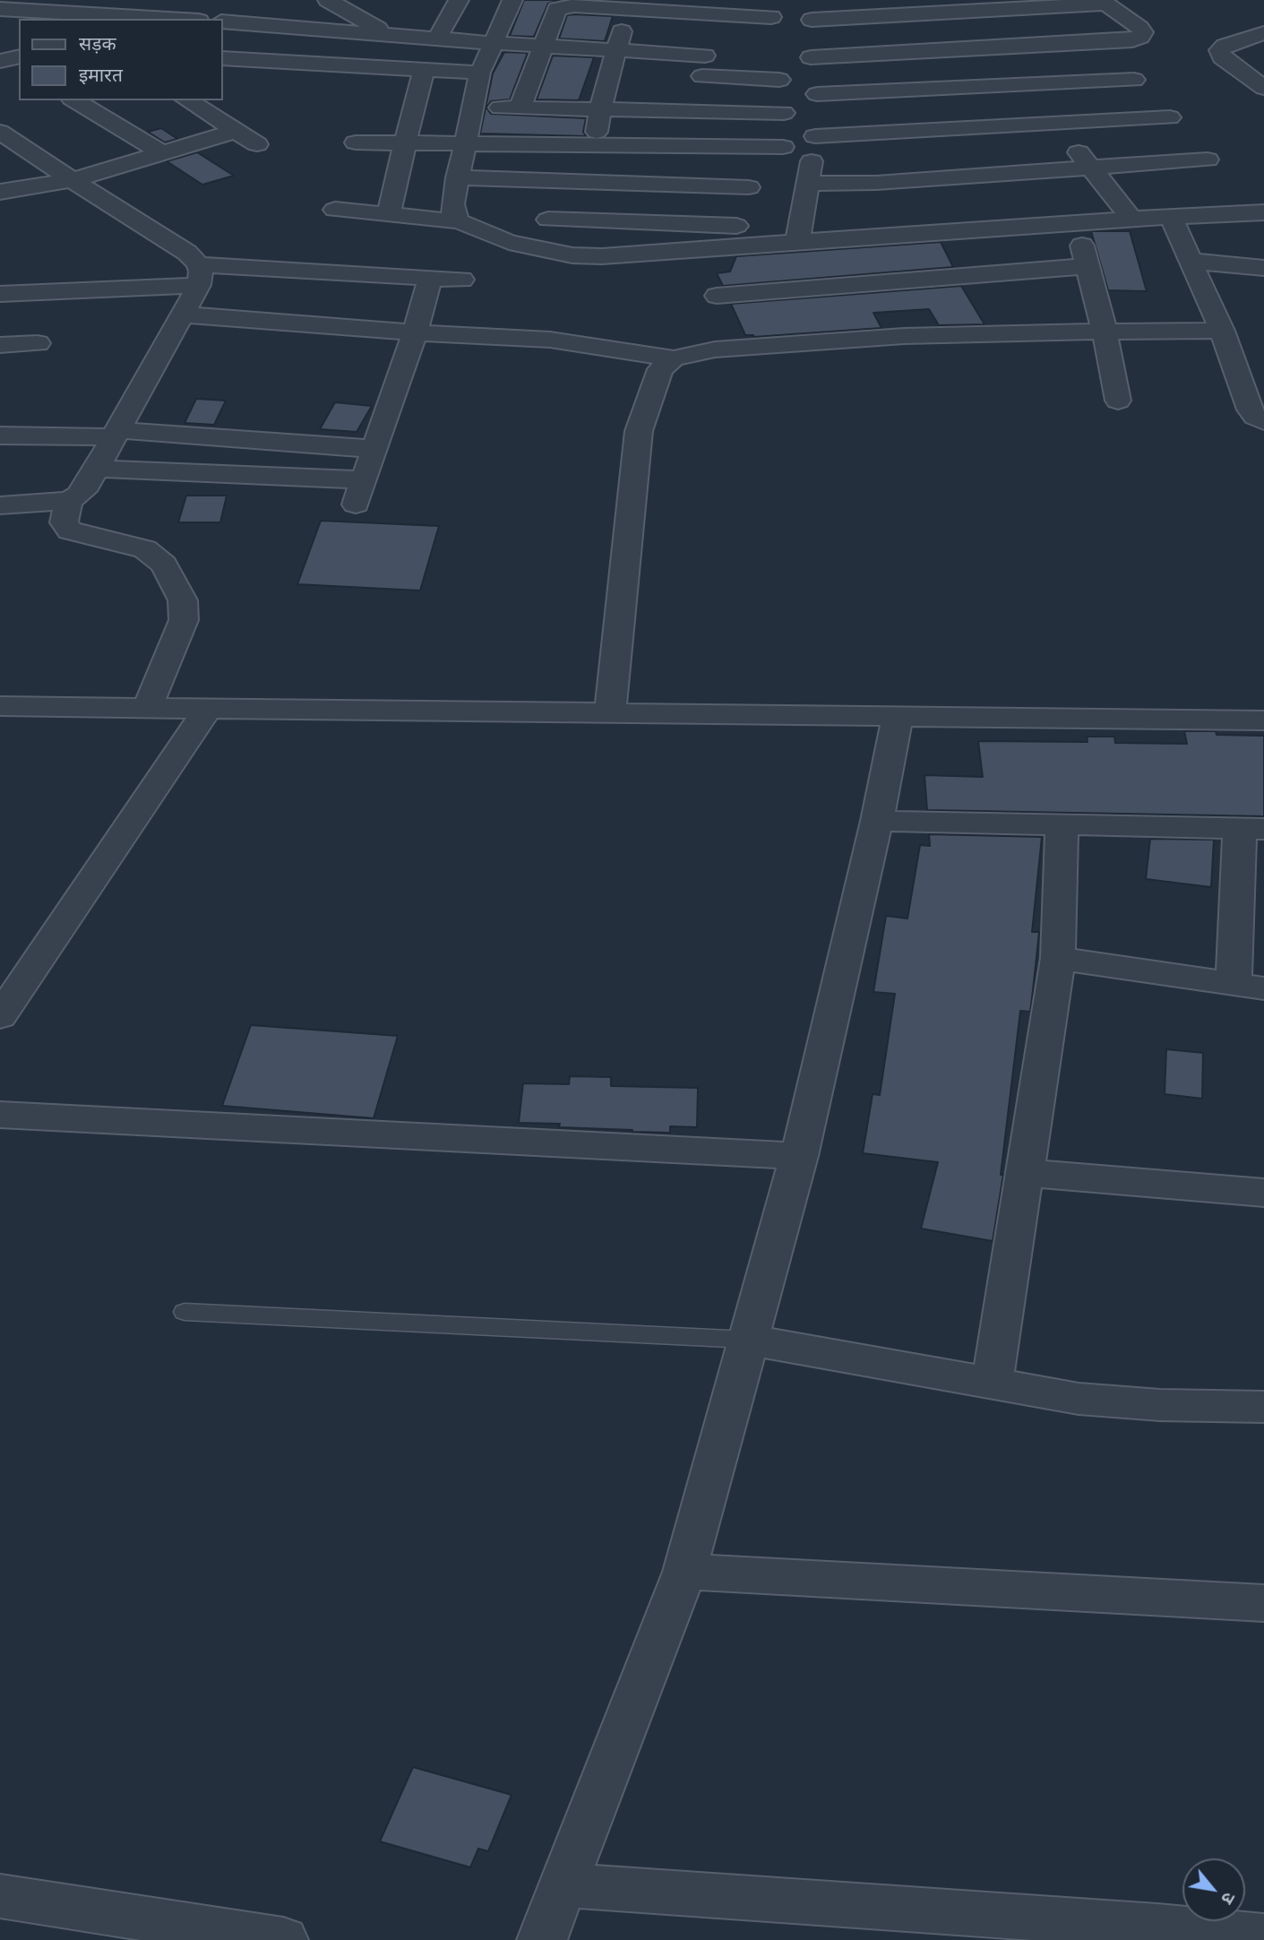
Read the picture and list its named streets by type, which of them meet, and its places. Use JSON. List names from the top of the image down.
{
  "legend": ["सड़क", "इमारत"],
  "north": "bottom right"
}
